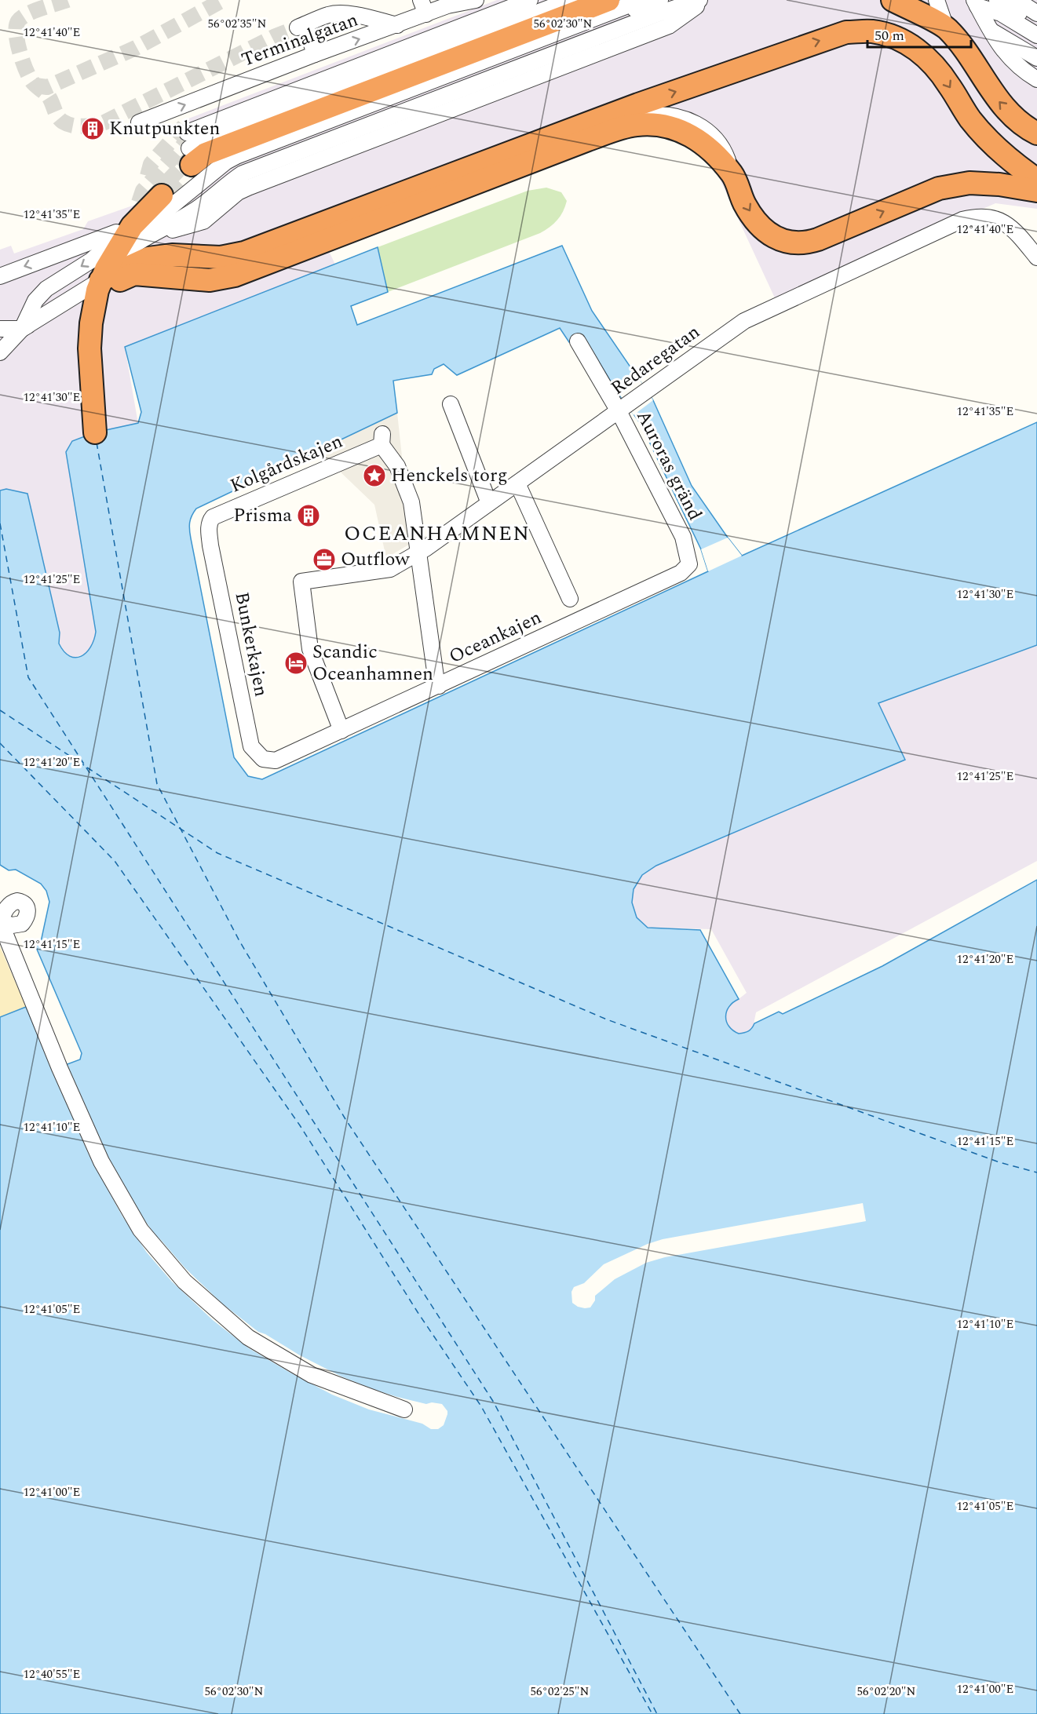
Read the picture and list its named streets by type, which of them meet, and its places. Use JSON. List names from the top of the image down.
{
  "streets": {
    "street": [
      "Terminalgatan",
      "Redaregatan",
      "Kolgårdskajen",
      "Auroras gränd",
      "Oceankajen",
      "Bunkerkajen"
    ]
  },
  "crossings": [
    ["Redaregatan", "Kolgårdskajen"],
    ["Redaregatan", "Auroras gränd"],
    ["Redaregatan", "Oceankajen"],
    ["Kolgårdskajen", "Bunkerkajen"],
    ["Auroras gränd", "Oceankajen"],
    ["Oceankajen", "Bunkerkajen"]
  ],
  "districts": ["OCEANHAMNEN"],
  "places": {
    "building": ["Knutpunkten", "Prisma"],
    "place": ["Henckels torg"],
    "office": ["Outflow"],
    "hotel": ["Scandic Oceanhamnen"]
  },
  "scale_bar": "50 m",
  "coordinates": [
    "56°02'35\"N",
    "56°02'30\"N",
    "12°41'40\"E",
    "12°41'35\"E",
    "12°41'30\"E",
    "12°41'25\"E",
    "12°41'20\"E",
    "12°41'15\"E",
    "12°41'10\"E",
    "12°41'05\"E",
    "12°41'00\"E",
    "12°40'55\"E",
    "56°02'25\"N",
    "56°02'20\"N"
  ]
}
